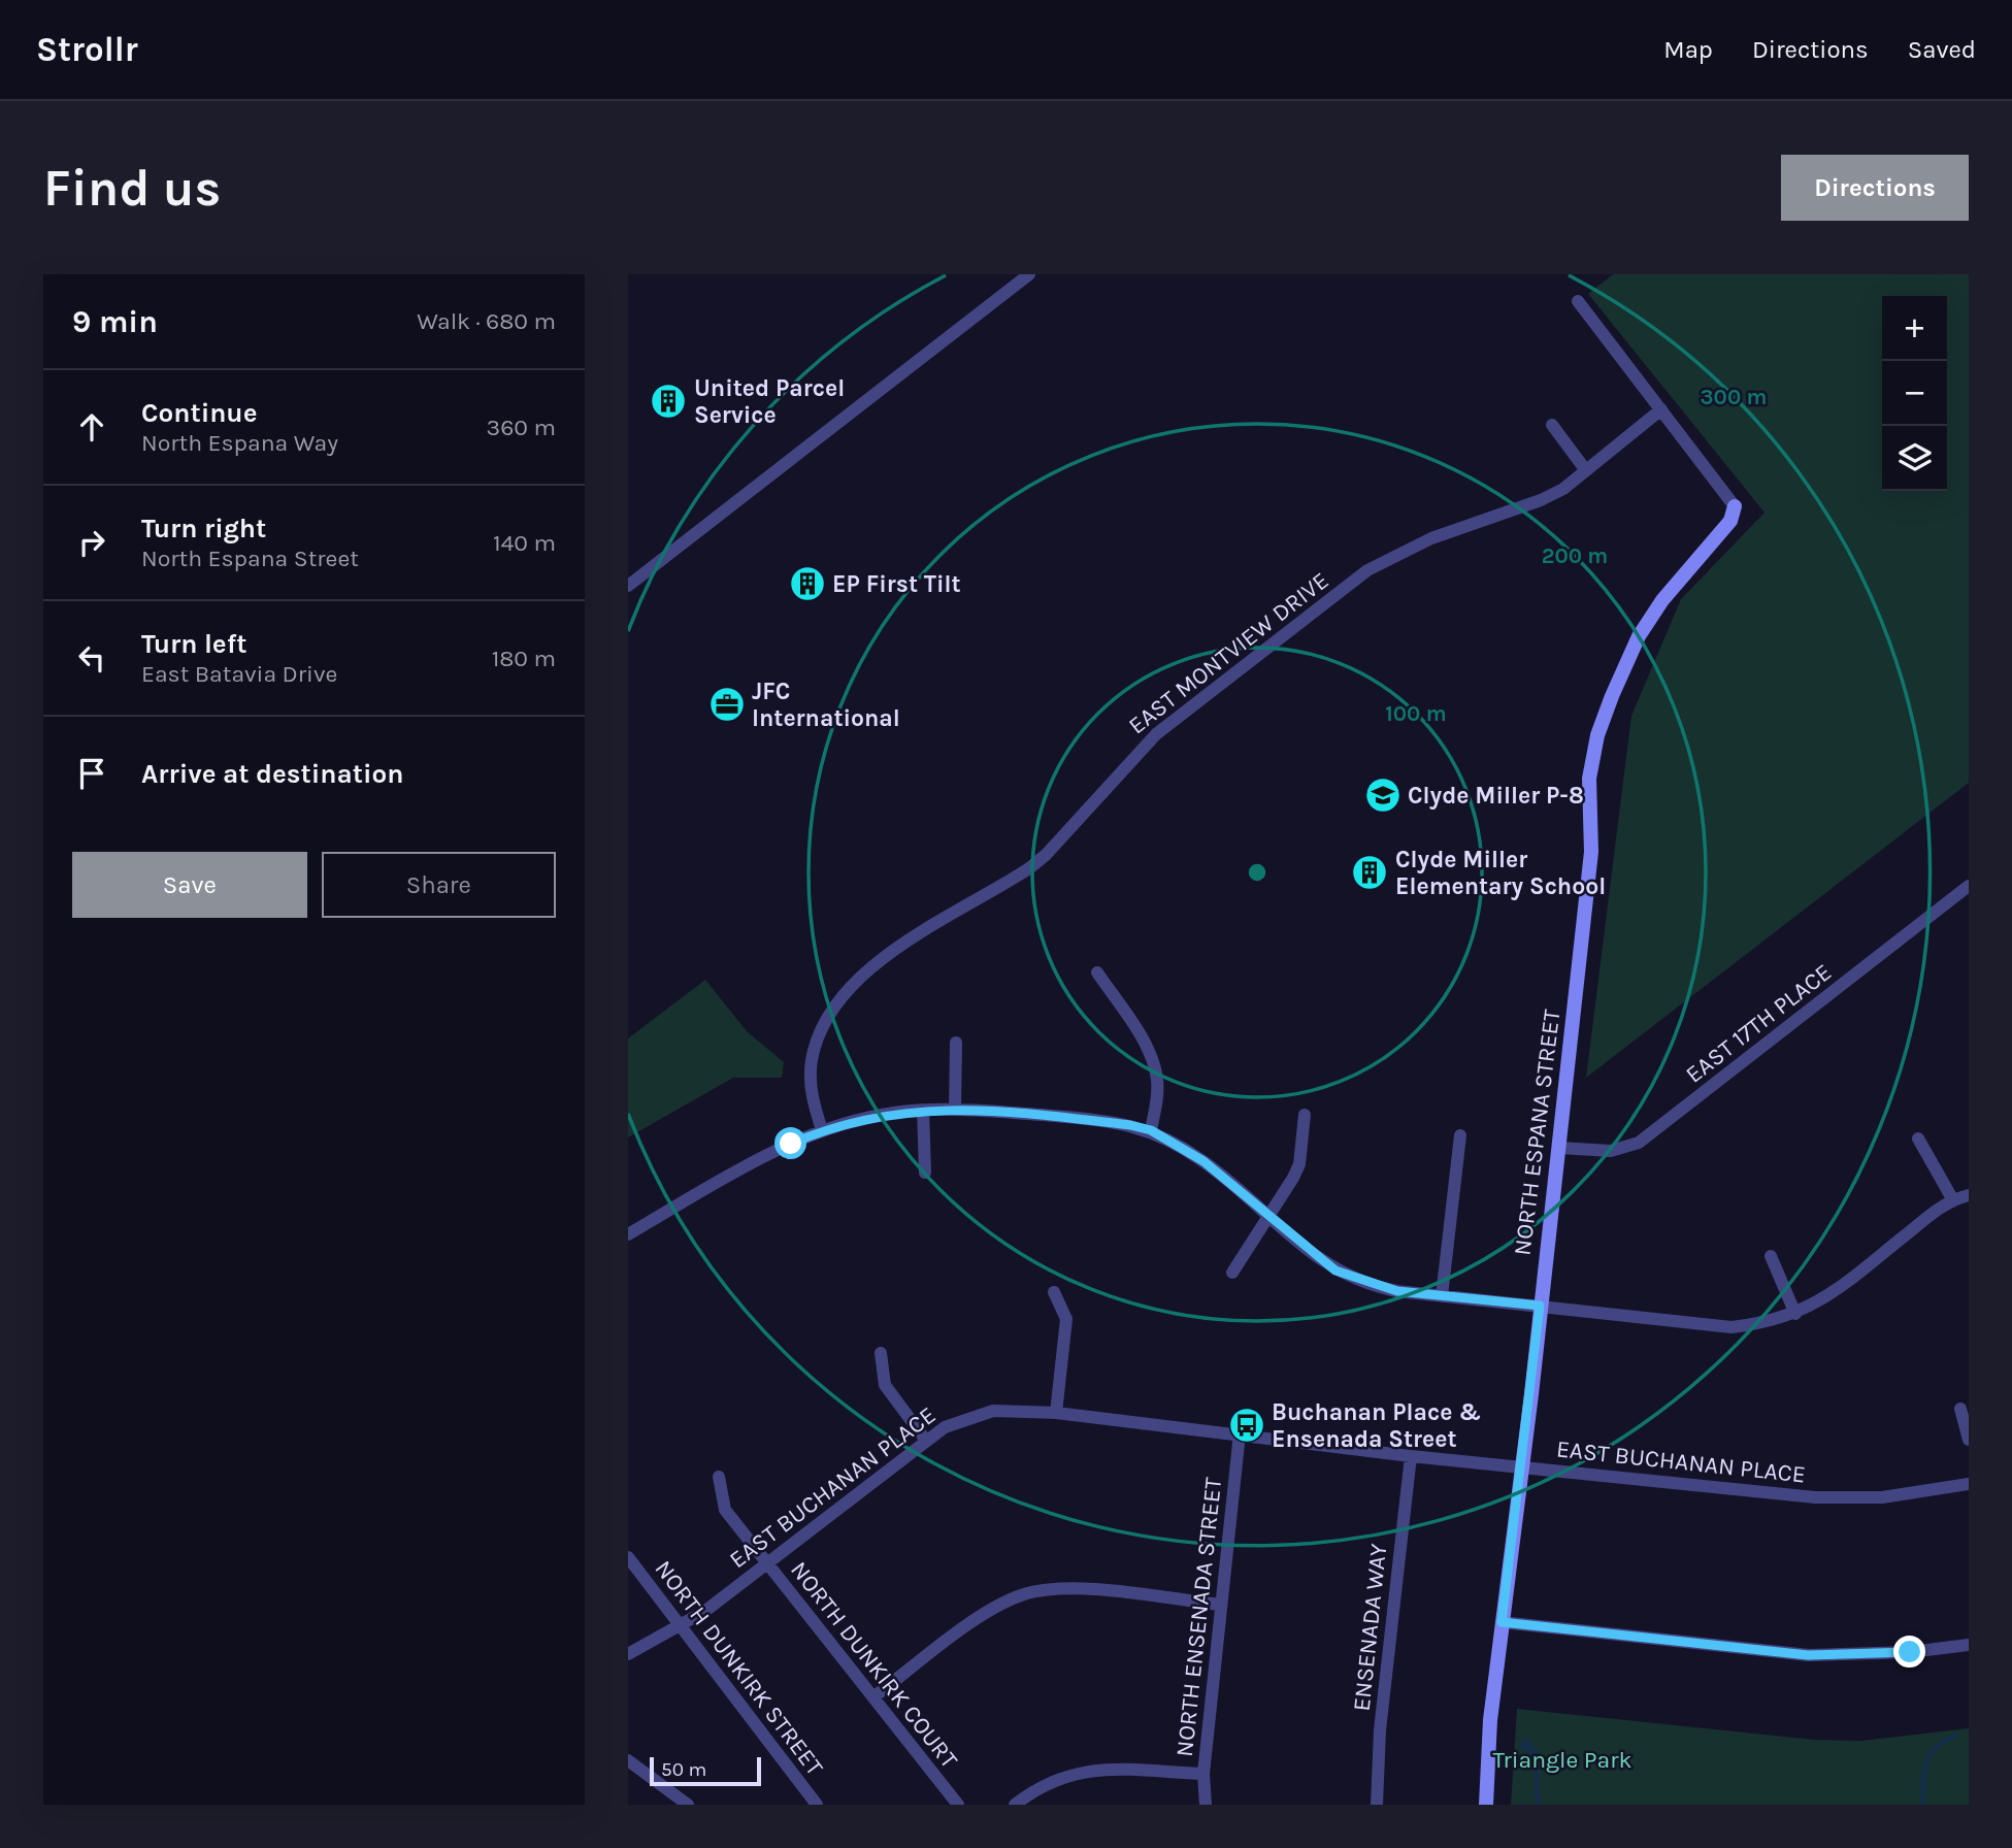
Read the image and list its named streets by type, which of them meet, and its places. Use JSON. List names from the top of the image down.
{
  "streets": {
    "street": [
      "EAST MONTVIEW DRIVE",
      "EAST 17TH PLACE",
      "NORTH ESPANA STREET",
      "EAST BUCHANAN PLACE",
      "NORTH ENSENADA STREET",
      "ENSENADA WAY",
      "NORTH DUNKIRK COURT",
      "NORTH DUNKIRK STREET"
    ]
  },
  "crossings": [
    ["EAST 17TH PLACE", "NORTH ESPANA STREET"],
    ["NORTH ESPANA STREET", "EAST BUCHANAN PLACE"],
    ["EAST BUCHANAN PLACE", "NORTH ENSENADA STREET"],
    ["EAST BUCHANAN PLACE", "ENSENADA WAY"],
    ["EAST BUCHANAN PLACE", "NORTH DUNKIRK COURT"],
    ["EAST BUCHANAN PLACE", "NORTH DUNKIRK STREET"]
  ],
  "parks": ["Triangle Park"],
  "places": {
    "building": ["United Parcel Service", "EP First Tilt", "Clyde Miller Elementary School"],
    "office": ["JFC International"],
    "school or university": ["Clyde Miller P-8"],
    "bus stop": ["Buchanan Place & Ensenada Street"]
  },
  "scale_bar": "50 m",
  "page": {
    "header": "Strollr",
    "nav": ["Map", "Directions", "Saved"],
    "buttons": [
      "Directions",
      ["Save", "Share"]
    ],
    "title": "Find us",
    "heading": ["9 min", "Walk · 680 m"],
    "map_buttons": ["+", "−"],
    "list": [
      ["Continue", "North Espana Way", "360 m"],
      ["Turn right", "North Espana Street", "140 m"],
      ["Turn left", "East Batavia Drive", "180 m"],
      "Arrive at destination"
    ],
    "scale": "50 m"
  },
  "rings": ["300 m", "200 m", "100 m"]
}
